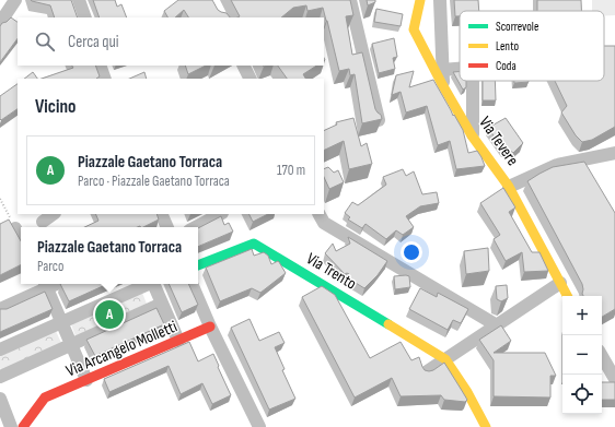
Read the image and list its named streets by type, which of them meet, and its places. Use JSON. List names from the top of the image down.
{
  "streets": {
    "street": ["Via Tevere", "Via Trento", "Via Arcangelo Molletti"]
  },
  "legend": ["Scorrevole", "Lento", "Coda"],
  "page": {
    "search": "Cerca qui",
    "heading": "Vicino",
    "list": [
      {
        "mark": "A",
        "name": "Piazzale Gaetano Torraca",
        "note": "Parco · Piazzale Gaetano Torraca",
        "value": "170 m"
      }
    ],
    "popup": ["Piazzale Gaetano Torraca", "Parco"],
    "map_buttons": ["+", "−"],
    "pins": "A"
  }
}
